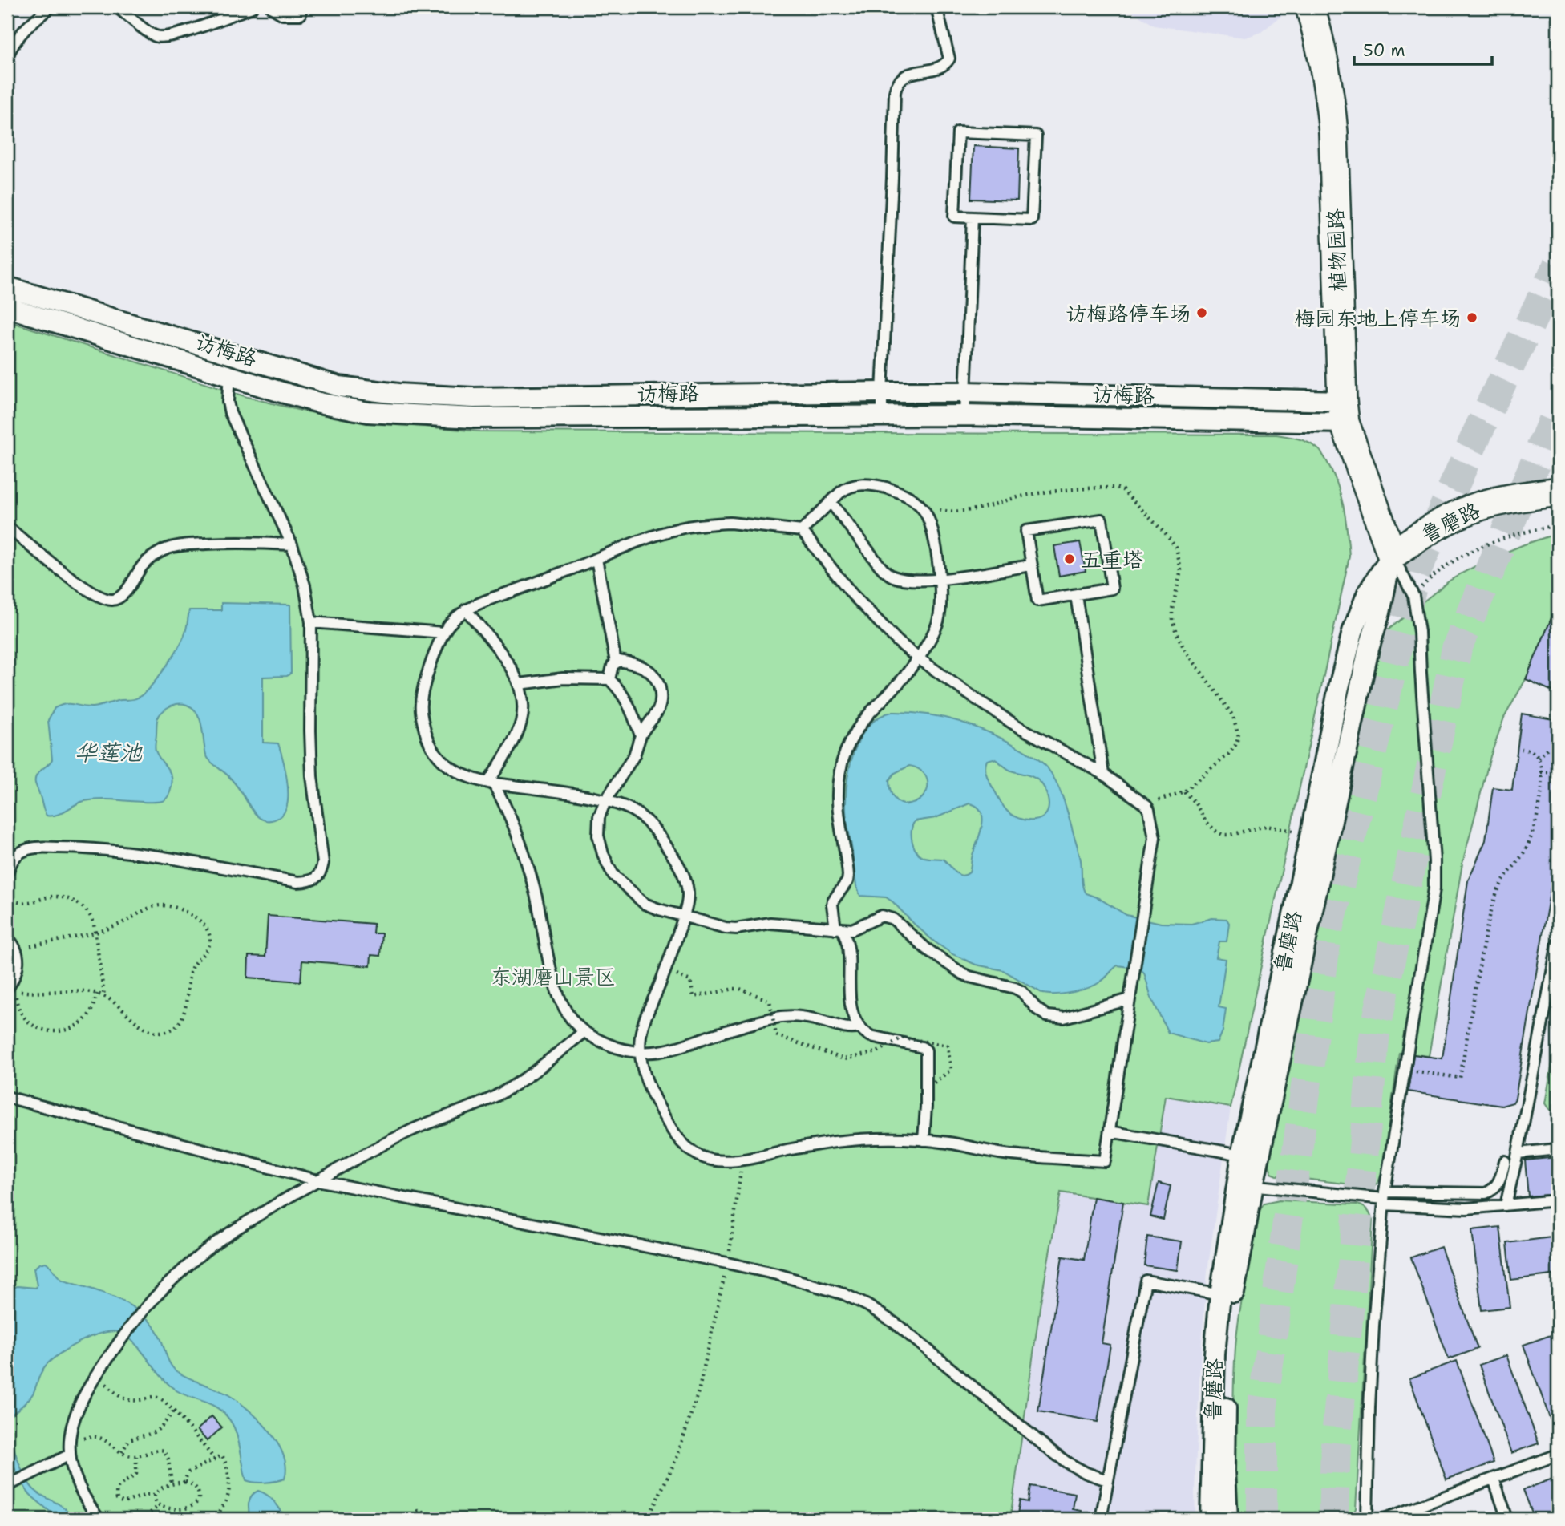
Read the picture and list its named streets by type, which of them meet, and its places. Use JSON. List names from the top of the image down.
{
  "streets": {
    "street": ["植物园路", "访梅路", "鲁磨路"]
  },
  "crossings": [
    ["植物园路", "访梅路"],
    ["植物园路", "鲁磨路"]
  ],
  "water": ["华莲池"],
  "parks": ["东湖磨山景区"],
  "places": ["访梅路停车场", "梅园东地上停车场", "五重塔"],
  "scale_bar": "50 m"
}
